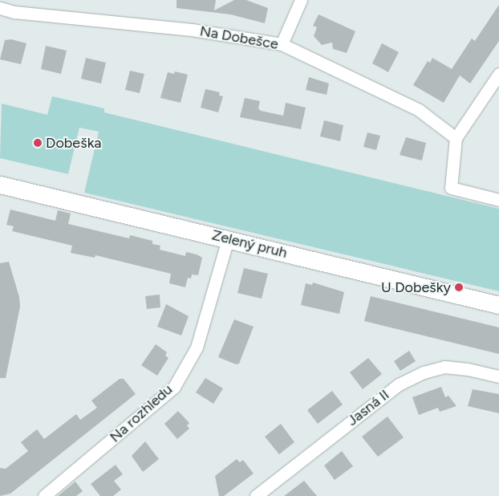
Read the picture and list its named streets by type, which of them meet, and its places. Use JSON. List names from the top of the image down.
{
  "streets": {
    "street": [
      "Na Dobešce",
      "Zelený pruh",
      "Jasná II",
      "Na rozhledu"
    ]
  },
  "crossings": [
    ["Zelený pruh", "Na rozhledu"]
  ],
  "places": ["Dobeška", "U Dobešky"]
}
